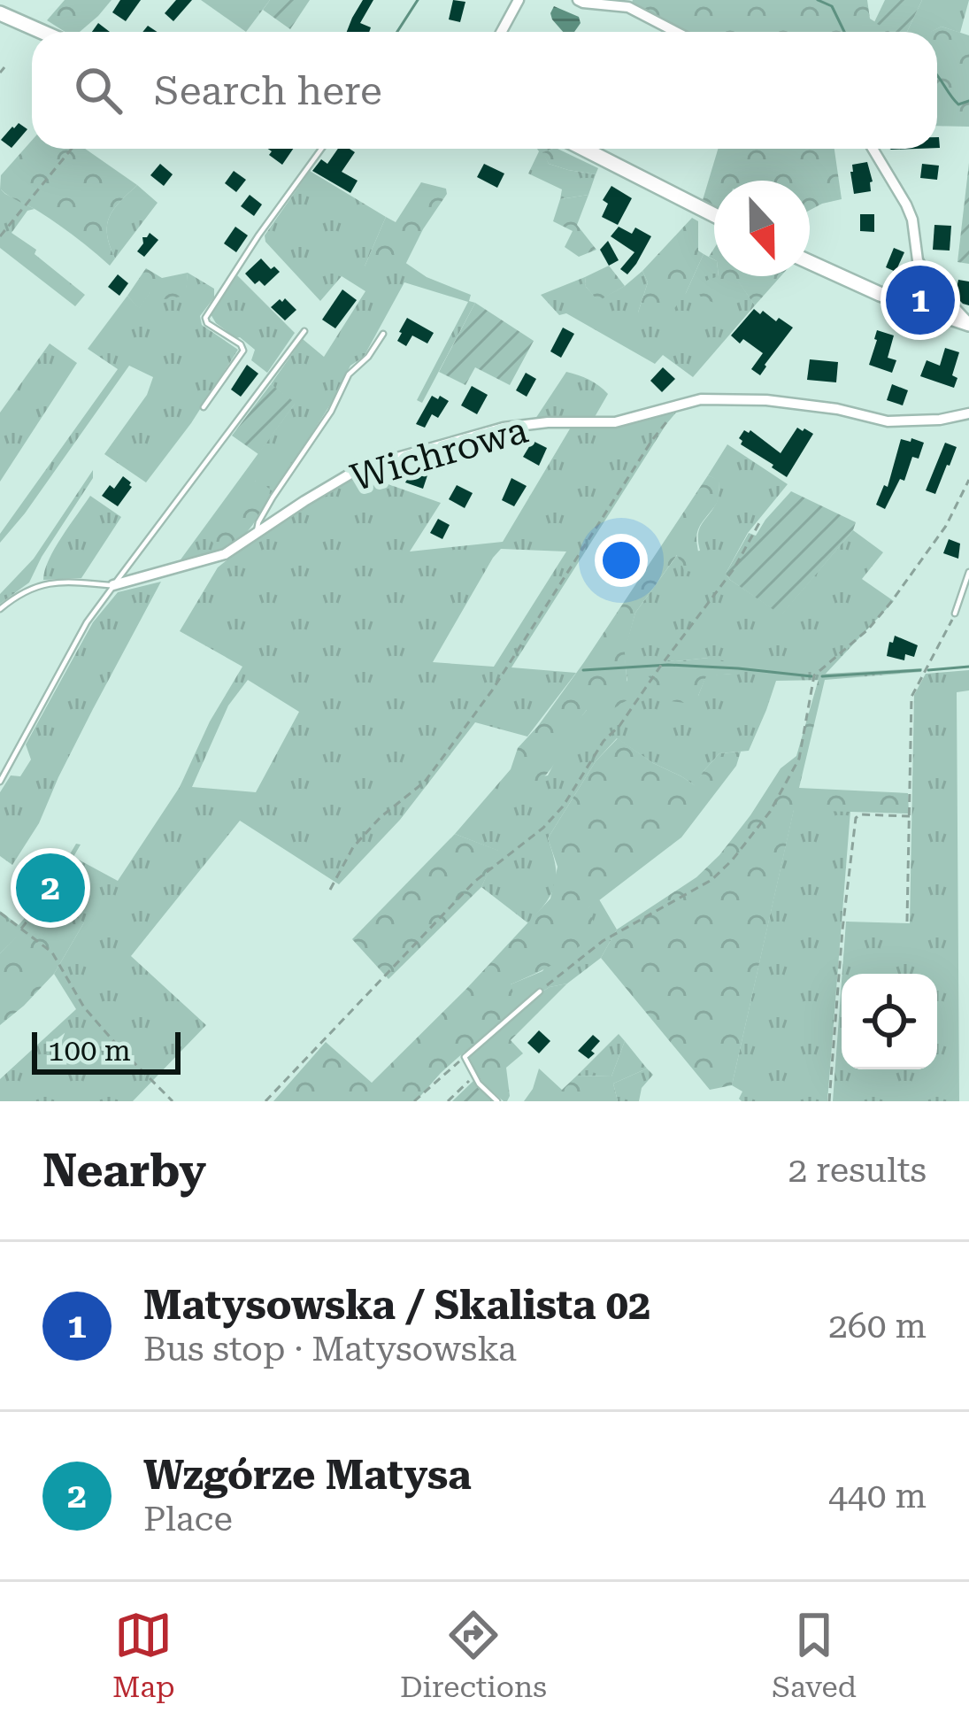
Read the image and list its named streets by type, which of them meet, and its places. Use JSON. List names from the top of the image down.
{
  "streets": {
    "street": ["Wichrowa"]
  },
  "scale_bar": "100 m",
  "north": "bottom",
  "page": {
    "search": "Search here",
    "pins": ["1", "2"],
    "scale": "100 m",
    "heading": ["Nearby", "2 results"],
    "list": [
      {
        "mark": "1",
        "name": "Matysowska / Skalista 02",
        "note": "Bus stop · Matysowska",
        "value": "260 m"
      },
      {
        "mark": "2",
        "name": "Wzgórze Matysa",
        "note": "Place",
        "value": "440 m"
      }
    ],
    "nav": ["Map", "Directions", "Saved"]
  }
}
